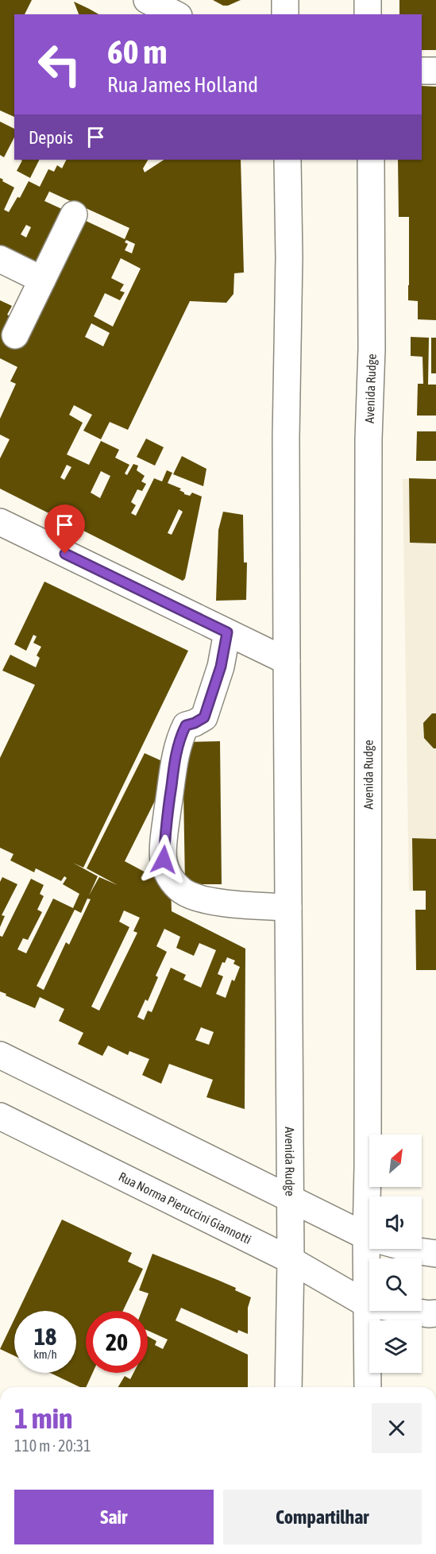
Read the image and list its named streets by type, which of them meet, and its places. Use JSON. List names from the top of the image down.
{
  "streets": {
    "main road": ["Avenida Rudge", "Rua Norma Pieruccini Giannotti"]
  },
  "crossings": [
    ["Avenida Rudge", "Rua Norma Pieruccini Giannotti"]
  ],
  "north": "top right",
  "page": {
    "turn": ["60 m", "Rua James Holland"],
    "then": "Depois",
    "speed": "18 km/h",
    "limit": "20",
    "heading": ["1 min", "110 m · 20:31"],
    "buttons": ["Sair", "Compartilhar"]
  }
}
